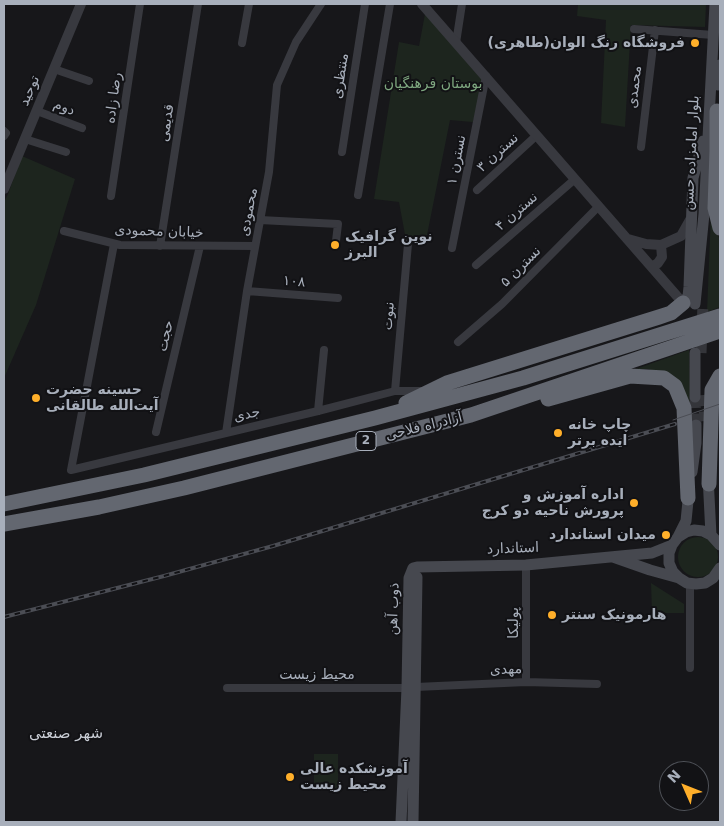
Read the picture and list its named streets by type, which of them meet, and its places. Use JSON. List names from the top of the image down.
{
  "streets": {
    "highway": ["آزادراه فلاحی", "2"],
    "main road": ["بلوار امامزاده حسن", "استاندارد", "ذوب آهن"],
    "street": [
      "منتظری",
      "محمدی",
      "توحید",
      "رضا زاده",
      "دوم",
      "قدیمی",
      "نسترن ۳",
      "نسترن ۱",
      "محمودی",
      "نسترن ۴",
      "خیابان محمودی",
      "نسترن ۵",
      "۱۰۸",
      "نبوت",
      "حجت",
      "جدی",
      "پولیکا",
      "مهدی",
      "محیط زیست"
    ]
  },
  "crossings": [
    ["توحید", "دوم"],
    ["قدیمی", "خیابان محمودی"],
    ["محمودی", "خیابان محمودی"],
    ["محمودی", "۱۰۸"],
    ["محمودی", "جدی"],
    ["خیابان محمودی", "حجت"],
    ["خیابان محمودی", "جدی"],
    ["نبوت", "جدی"],
    ["استاندارد", "ذوب آهن"],
    ["استاندارد", "پولیکا"],
    ["ذوب آهن", "مهدی"],
    ["ذوب آهن", "محیط زیست"],
    ["پولیکا", "مهدی"],
    ["مهدی", "محیط زیست"]
  ],
  "districts": ["شهر صنعتی"],
  "parks": ["بوستان فرهنگیان"],
  "places": [
    "فروشگاه رنگ الوان(طاهری)",
    "نوین گرافیک البرز",
    "حسینه حضرت آیت‌الله طالقانی",
    "چاپ خانه ایده برتر",
    "اداره آموزش و پرورش ناحیه دو کرج",
    "میدان استاندارد",
    "هارمونیک سنتر",
    "آموزشکده عالی محیط زیست"
  ],
  "north": "top left"
}
